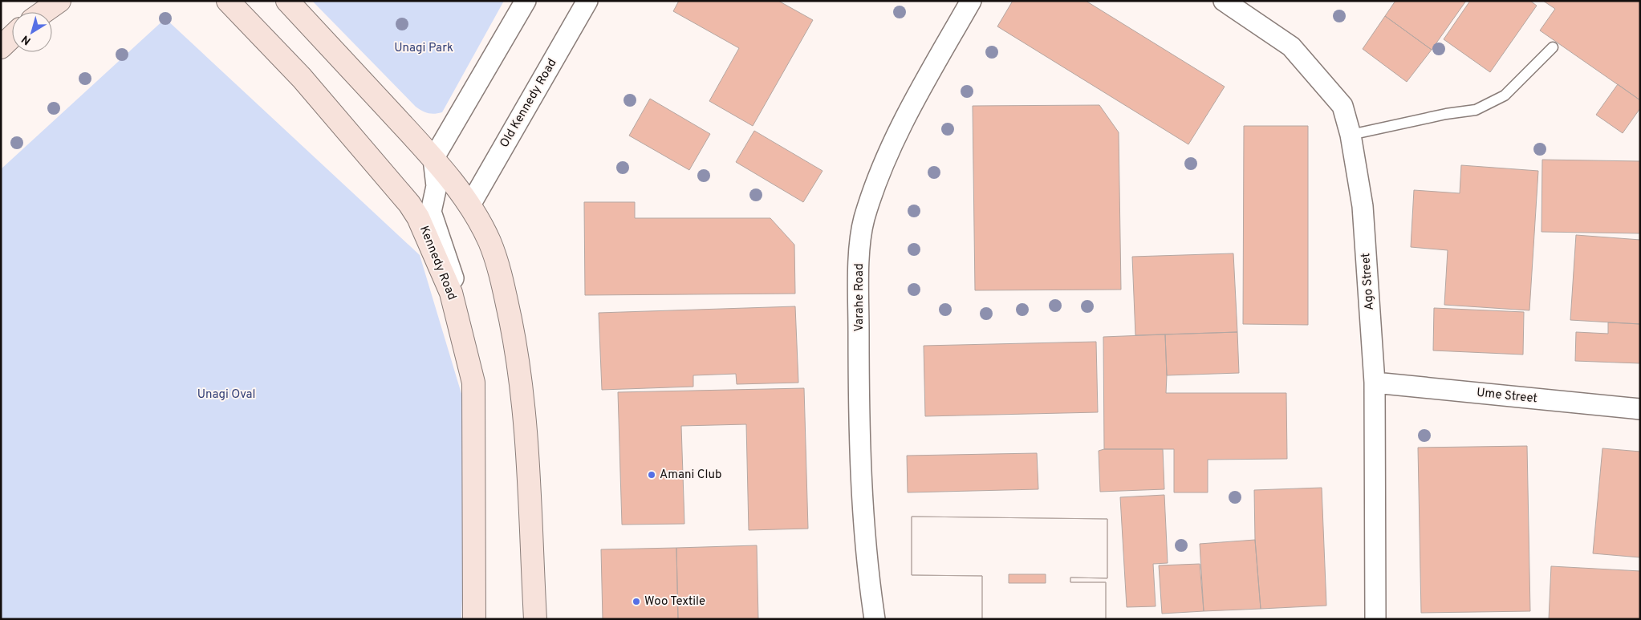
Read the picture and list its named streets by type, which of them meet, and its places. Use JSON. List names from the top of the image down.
{
  "streets": {
    "main road": ["Kennedy Road"],
    "street": [
      "Old Kennedy Road",
      "Ago Street",
      "Varahe Road",
      "Ume Street"
    ]
  },
  "crossings": [
    ["Ago Street", "Ume Street"]
  ],
  "parks": ["Unagi Park", "Unagi Oval"],
  "places": ["Amani Club", "Woo Textile"],
  "north": "bottom left"
}
